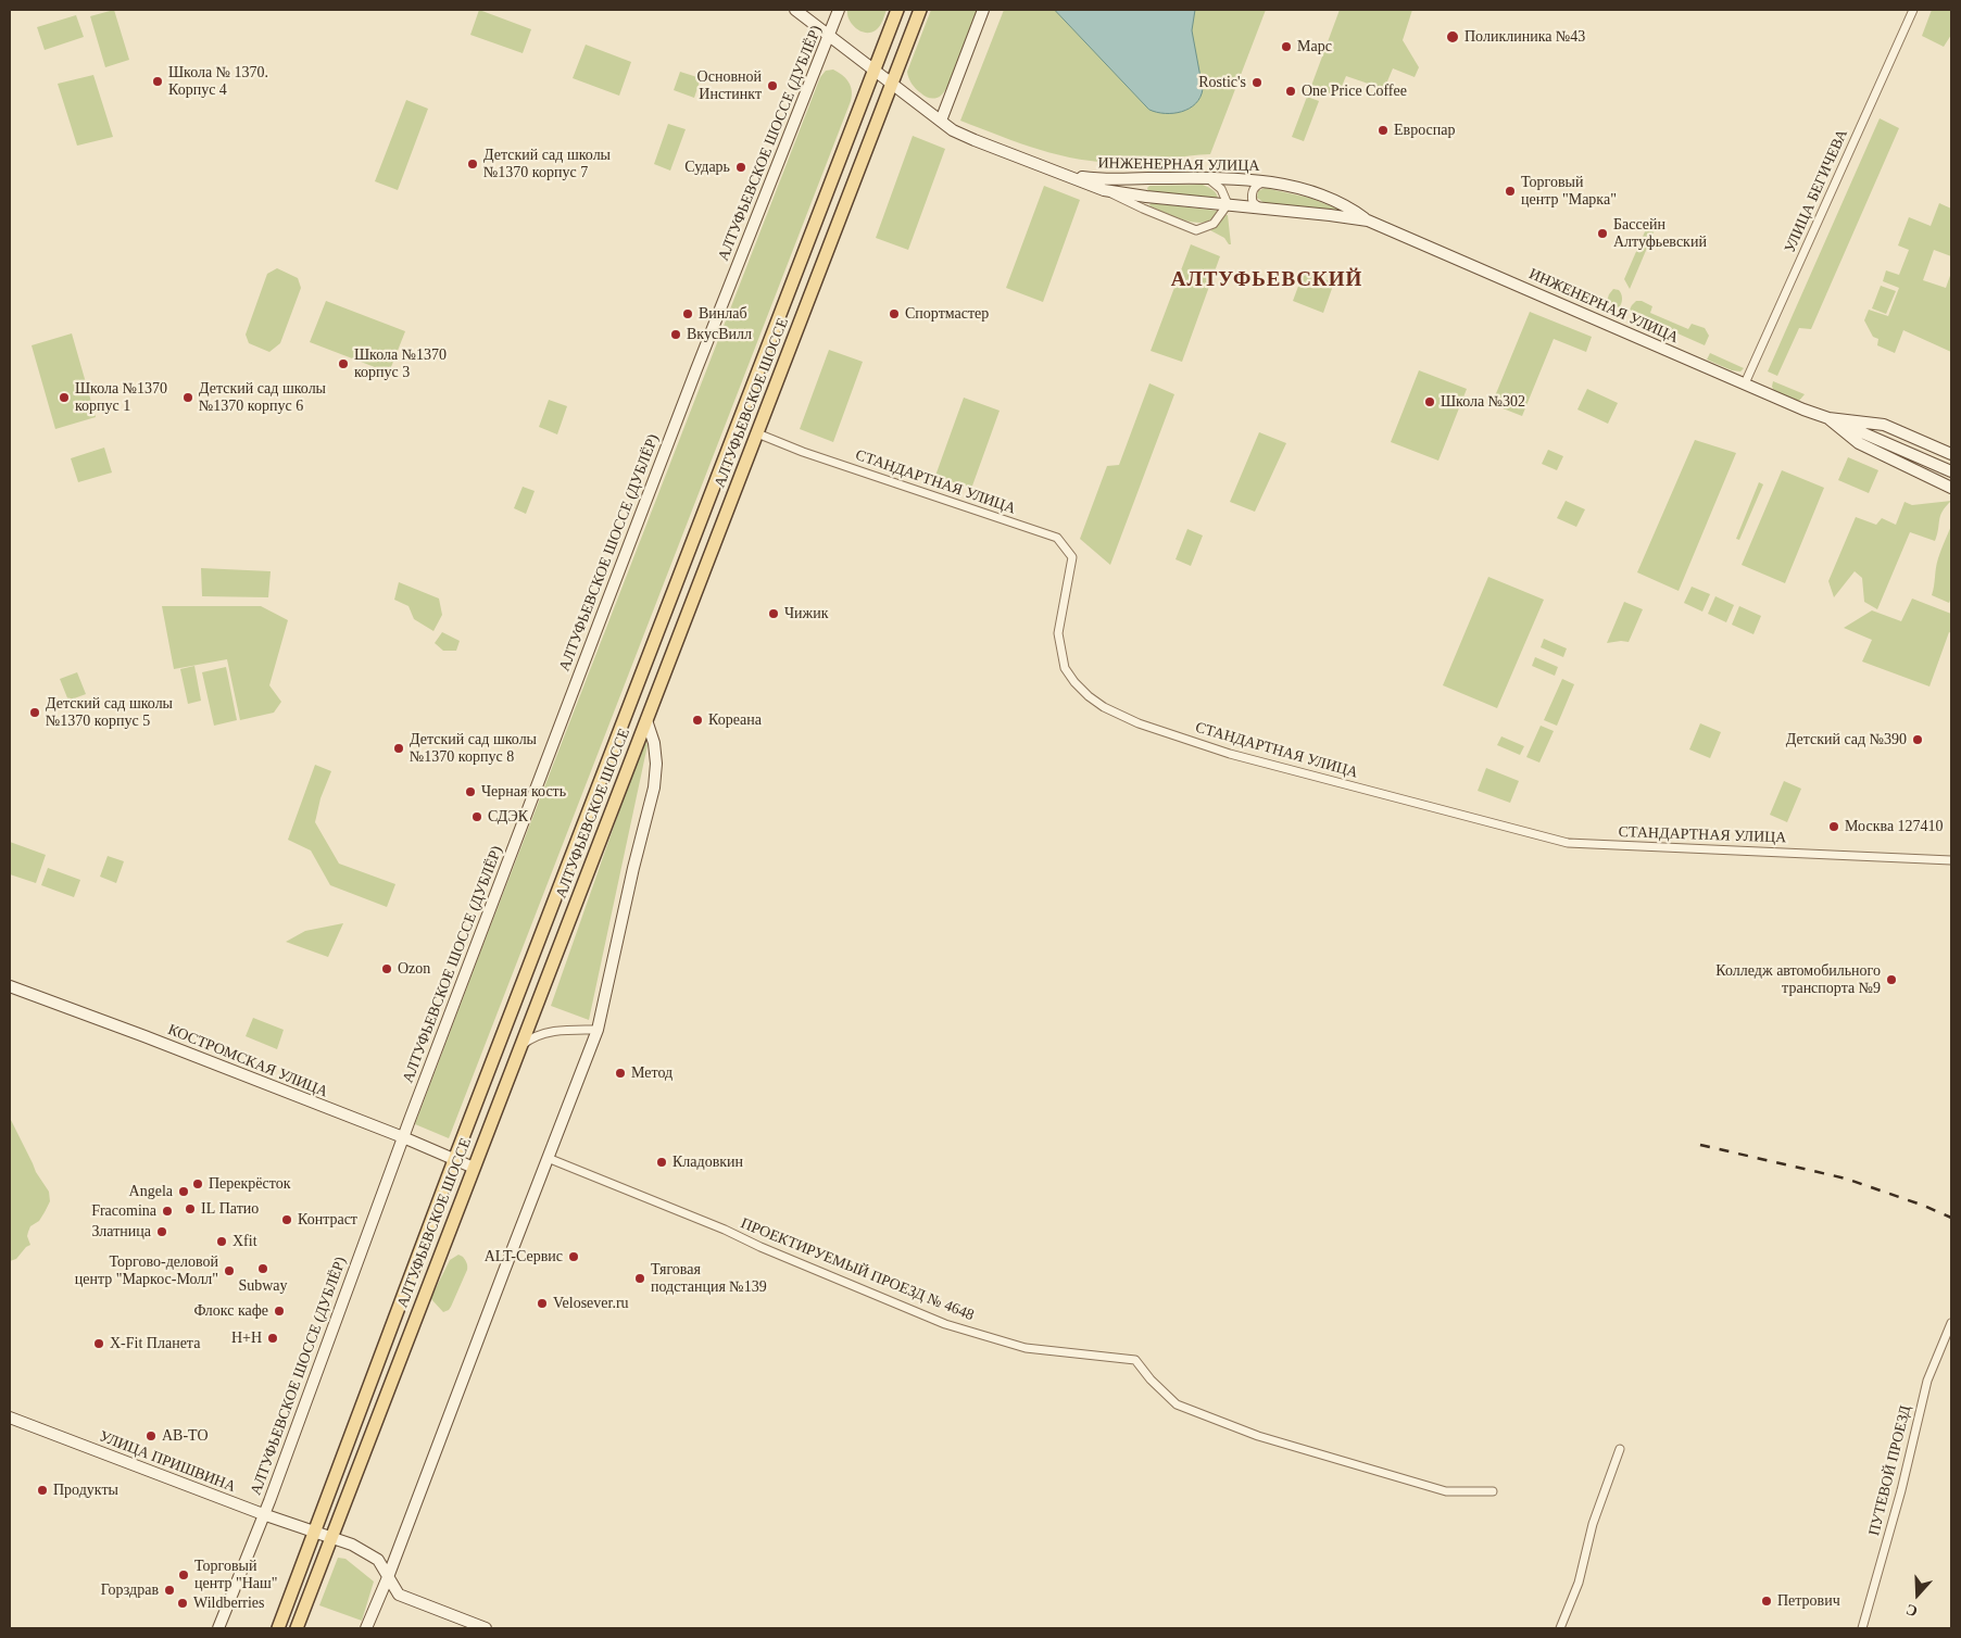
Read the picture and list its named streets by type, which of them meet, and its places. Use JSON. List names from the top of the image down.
{
  "streets": {
    "main road": [
      "АЛТУФЬЕВСКОЕ ШОССЕ (ДУБЛЁР)",
      "ИНЖЕНЕРНАЯ УЛИЦА",
      "АЛТУФЬЕВСКОЕ ШОССЕ",
      "КОСТРОМСКАЯ УЛИЦА",
      "УЛИЦА ПРИШВИНА"
    ],
    "street": [
      "УЛИЦА БЕГИЧЕВА",
      "СТАНДАРТНАЯ УЛИЦА",
      "ПРОЕКТИРУЕМЫЙ ПРОЕЗД № 4648",
      "ПУТЕВОЙ ПРОЕЗД"
    ]
  },
  "crossings": [
    ["АЛТУФЬЕВСКОЕ ШОССЕ (ДУБЛЁР)", "ИНЖЕНЕРНАЯ УЛИЦА"],
    ["АЛТУФЬЕВСКОЕ ШОССЕ (ДУБЛЁР)", "КОСТРОМСКАЯ УЛИЦА"],
    ["АЛТУФЬЕВСКОЕ ШОССЕ (ДУБЛЁР)", "УЛИЦА ПРИШВИНА"],
    ["ИНЖЕНЕРНАЯ УЛИЦА", "УЛИЦА БЕГИЧЕВА"],
    ["ИНЖЕНЕРНАЯ УЛИЦА", "АЛТУФЬЕВСКОЕ ШОССЕ"],
    ["АЛТУФЬЕВСКОЕ ШОССЕ", "СТАНДАРТНАЯ УЛИЦА"],
    ["АЛТУФЬЕВСКОЕ ШОССЕ", "КОСТРОМСКАЯ УЛИЦА"],
    ["АЛТУФЬЕВСКОЕ ШОССЕ", "УЛИЦА ПРИШВИНА"]
  ],
  "districts": ["АЛТУФЬЕВСКИЙ"],
  "places": [
    "Поликлиника №43",
    "Марс",
    "Школа № 1370. Корпус 4",
    "Rostic's",
    "Основной Инстинкт",
    "One Price Coffee",
    "Евроспар",
    "Детский сад школы №1370 корпус 7",
    "Сударь",
    "Торговый центр \"Марка\"",
    "Бассейн Алтуфьевский",
    "Винлаб",
    "Спортмастер",
    "ВкусВилл",
    "Школа №1370 корпус 3",
    "Школа №1370 корпус 1",
    "Детский сад школы №1370 корпус 6",
    "Школа №302",
    "Чижик",
    "Детский сад школы №1370 корпус 5",
    "Кореана",
    "Детский сад №390",
    "Детский сад школы №1370 корпус 8",
    "Черная кость",
    "СДЭК",
    "Москва 127410",
    "Ozon",
    "Колледж автомобильного транспорта №9",
    "Метод",
    "Кладовкин",
    "Перекрёсток",
    "Angela",
    "IL Патио",
    "Fracomina",
    "Контраст",
    "Златница",
    "Xfit",
    "ALT-Сервис",
    "Subway",
    "Торгово-деловой центр \"Маркос-Молл\"",
    "Тяговая подстанция №139",
    "Velosever.ru",
    "Флокс кафе",
    "H+H",
    "X-Fit Планета",
    "АВ-ТО",
    "Продукты",
    "Торговый центр \"Наш\"",
    "Горздрав",
    "Петрович",
    "Wildberries"
  ],
  "north": "bottom"
}
